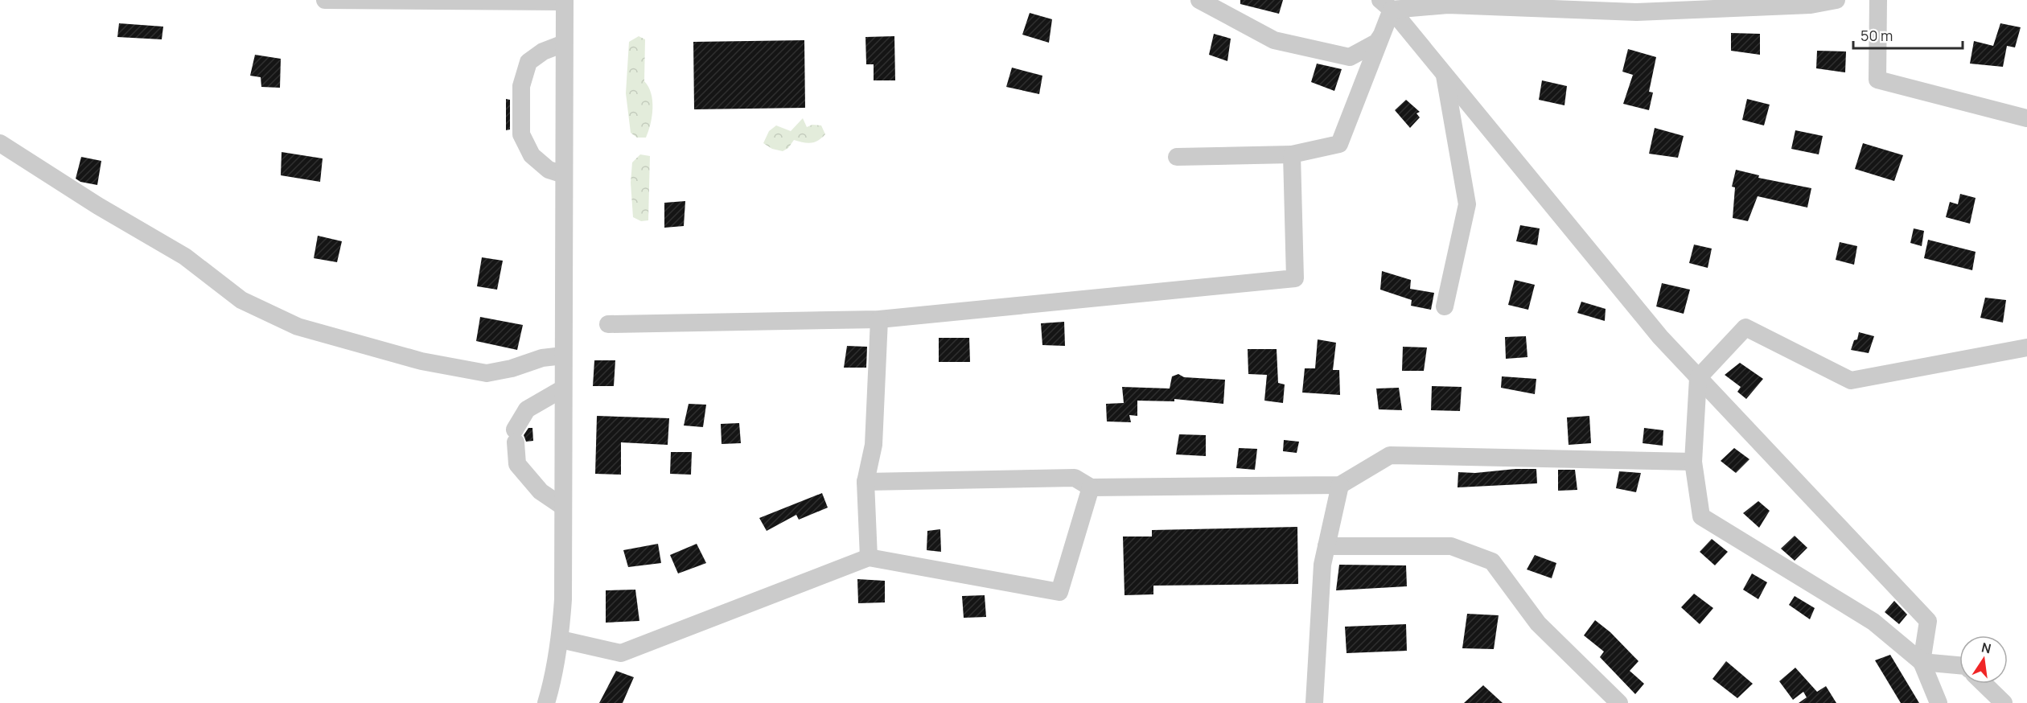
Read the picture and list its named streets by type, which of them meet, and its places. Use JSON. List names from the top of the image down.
{
  "scale_bar": "50 m",
  "north": "top"
}
